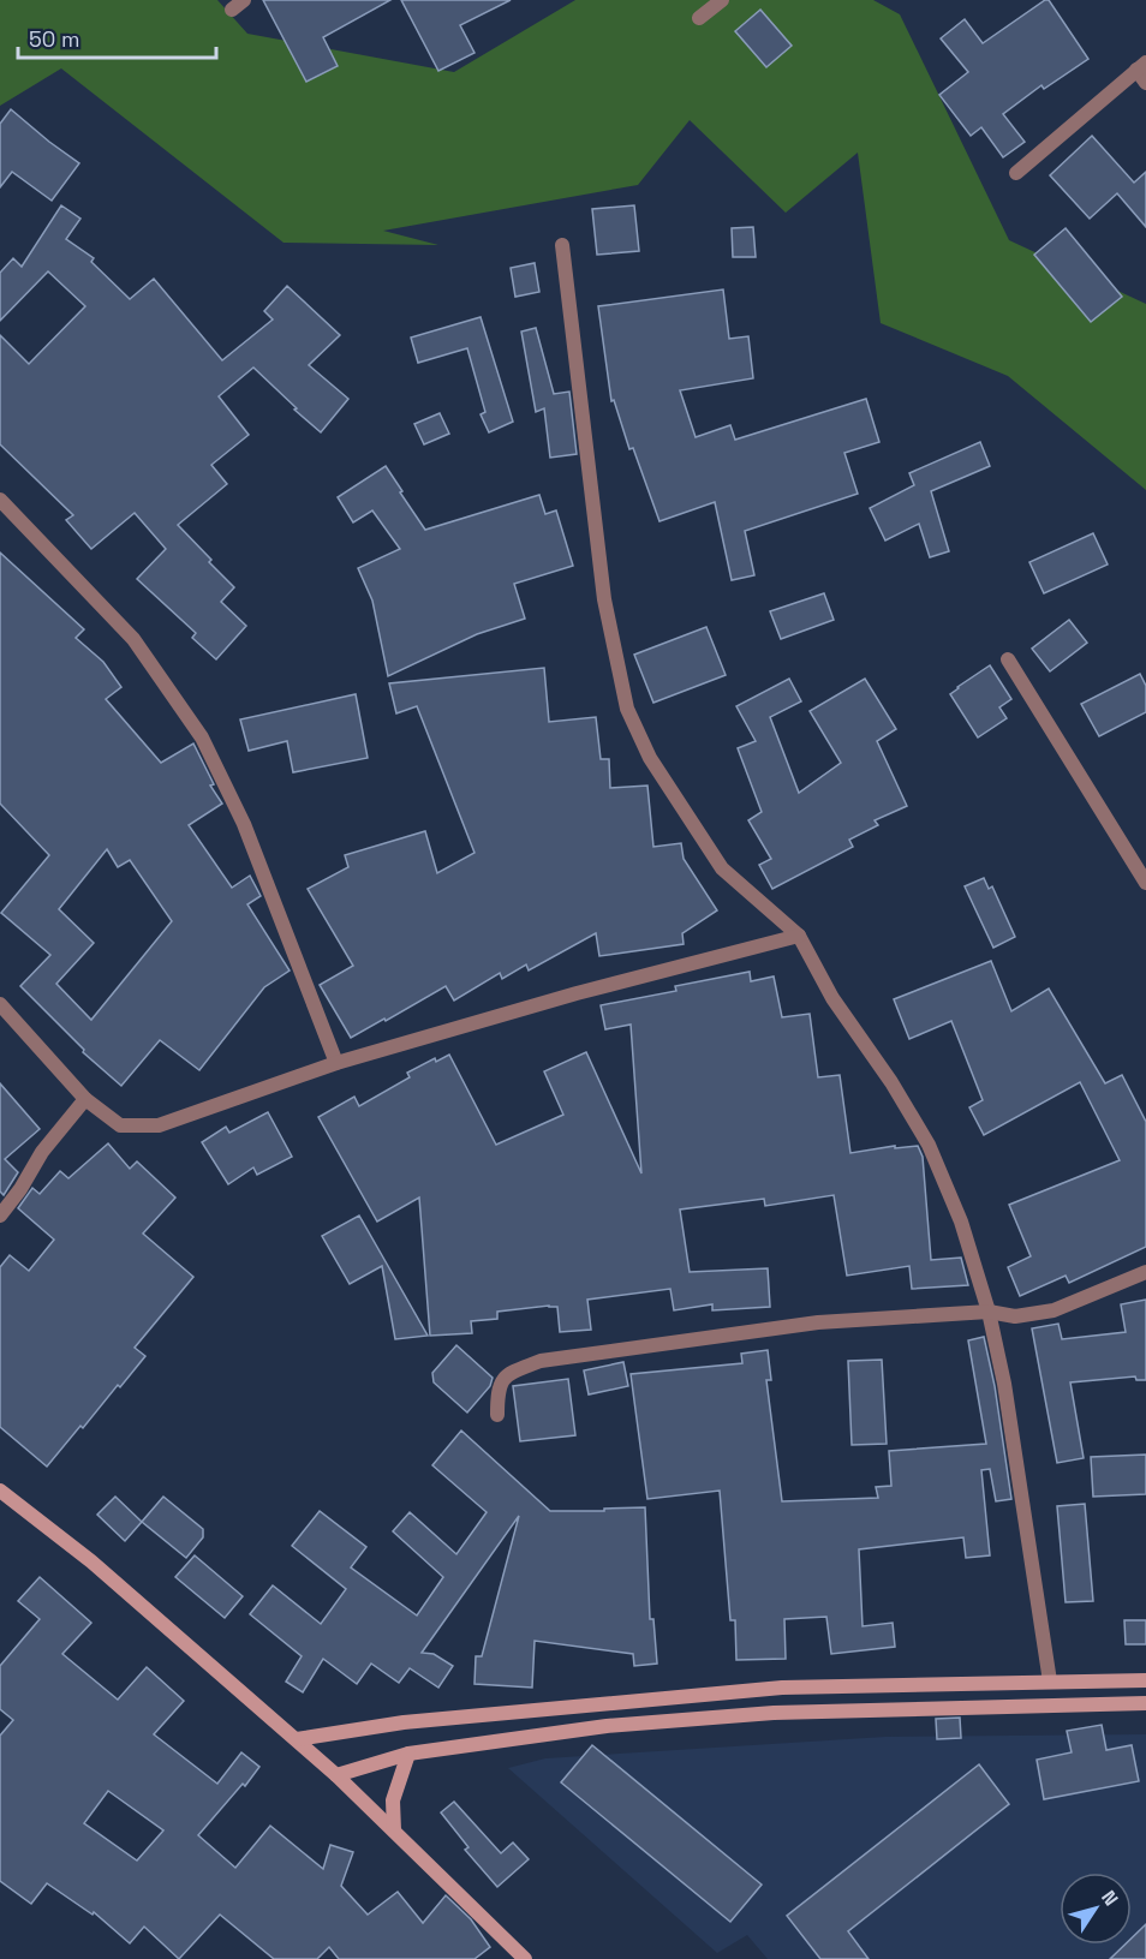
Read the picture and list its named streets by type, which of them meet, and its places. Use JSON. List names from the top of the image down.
{
  "scale_bar": "50 m",
  "north": "top right"
}
